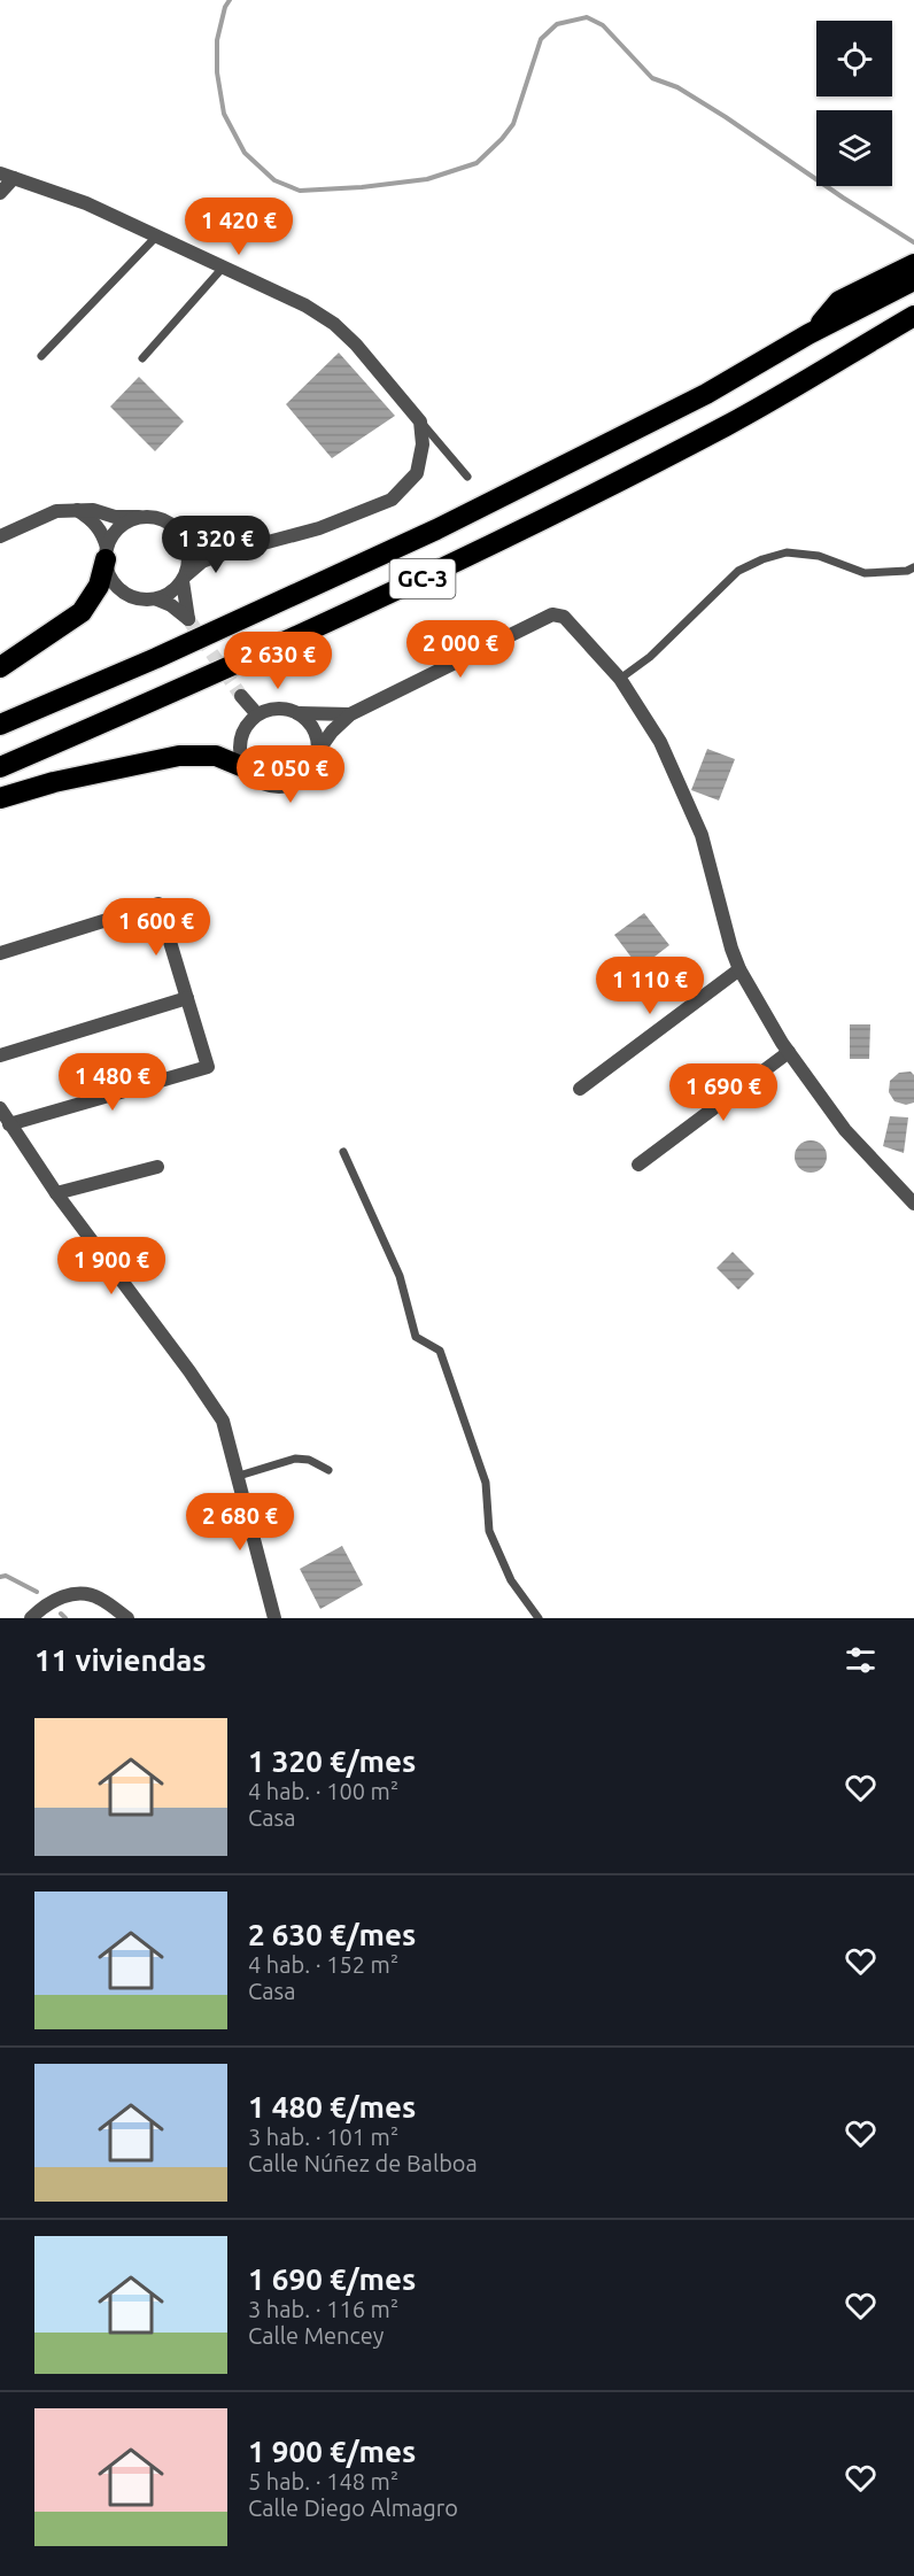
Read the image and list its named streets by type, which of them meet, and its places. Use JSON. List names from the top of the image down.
{
  "streets": {
    "highway": ["GC-3"]
  },
  "page": {
    "price": [
      "1 420 €",
      "1 320 €",
      "2 000 €",
      "2 630 €",
      "2 050 €",
      "1 600 €",
      "1 110 €",
      "1 480 €",
      "1 690 €",
      "1 900 €",
      "2 680 €"
    ],
    "heading": "11 viviendas",
    "list": [
      {
        "name": "1 320 €/mes",
        "note": "4 hab. · 100 m² · Casa"
      },
      {
        "name": "2 630 €/mes",
        "note": "4 hab. · 152 m² · Casa"
      },
      {
        "name": "1 480 €/mes",
        "note": "3 hab. · 101 m² · Calle Núñez de Balboa"
      },
      {
        "name": "1 690 €/mes",
        "note": "3 hab. · 116 m² · Calle Mencey"
      },
      {
        "name": "1 900 €/mes",
        "note": "5 hab. · 148 m² · Calle Diego Almagro"
      }
    ]
  }
}
